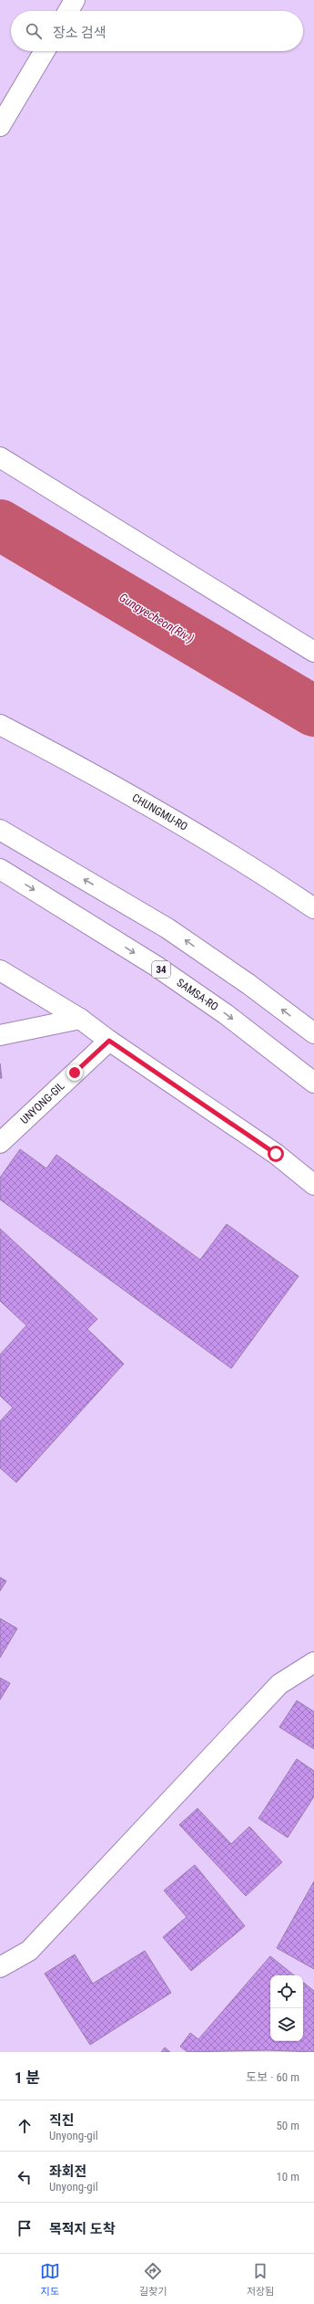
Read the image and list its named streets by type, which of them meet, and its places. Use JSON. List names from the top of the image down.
{
  "streets": {
    "main road": [
      "CHUNGMU-RO",
      "34",
      "SAMSA-RO",
      "UNYONG-GIL"
    ]
  },
  "water": ["Gungyecheon(Riv.)"],
  "page": {
    "search": "장소 검색",
    "heading": ["1 분", "도보 · 60 m"],
    "list": [
      ["직진", "Unyong-gil", "50 m"],
      ["좌회전", "Unyong-gil", "10 m"],
      "목적지 도착"
    ],
    "nav": ["지도", "길찾기", "저장됨"]
  }
}
